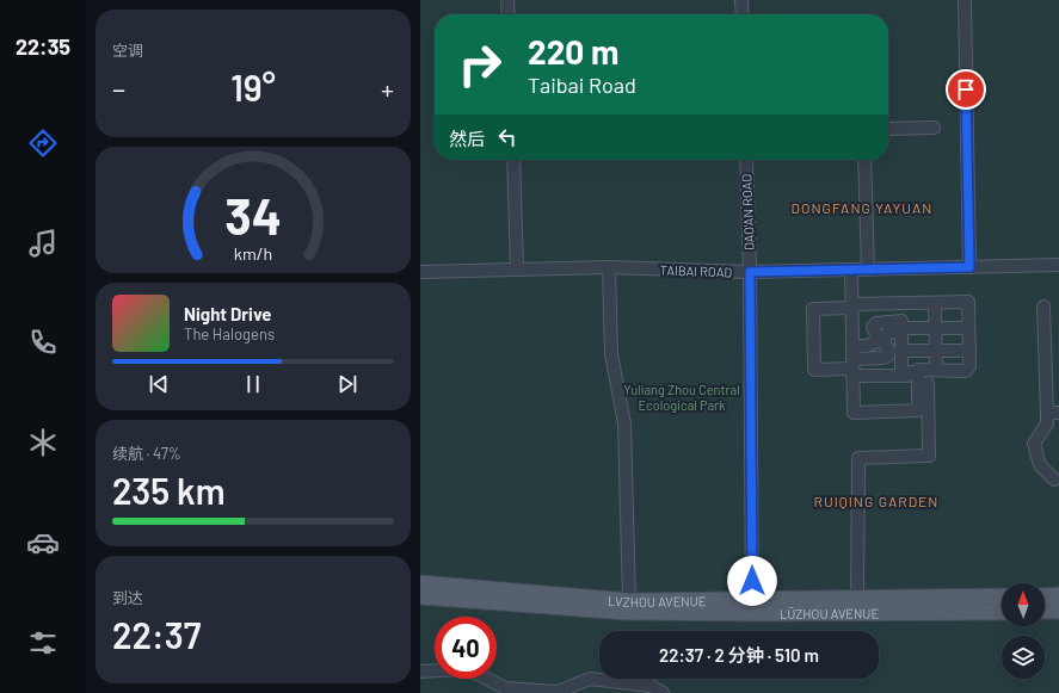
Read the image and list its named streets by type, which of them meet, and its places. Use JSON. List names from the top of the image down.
{
  "streets": {
    "main road": ["LVZHOU AVENUE", "LÜZHOU AVENUE"],
    "street": ["DAO'AN ROAD", "TAIBAI ROAD"]
  },
  "crossings": [
    ["DAO'AN ROAD", "TAIBAI ROAD"],
    ["DAO'AN ROAD", "LVZHOU AVENUE"],
    ["DAO'AN ROAD", "LÜZHOU AVENUE"],
    ["LVZHOU AVENUE", "LÜZHOU AVENUE"]
  ],
  "districts": ["DONGFANG YAYUAN", "RUIQING GARDEN"],
  "parks": ["Yuliang Zhou Central Ecological Park"],
  "north": "top",
  "page": {
    "tabs": "22:35",
    "tile": [
      "空调",
      ["续航 · 47%", "235 km"],
      ["到达", "22:37"]
    ],
    "turn": ["220 m", "Taibai Road"],
    "heat": ["−", "19°", "+"],
    "then": "然后",
    "song": ["Night Drive", "The Halogens"],
    "limit": "40",
    "trip": "22:37 · 2 分钟 · 510 m",
    "gauge": ["34", "km/h"]
  }
}
